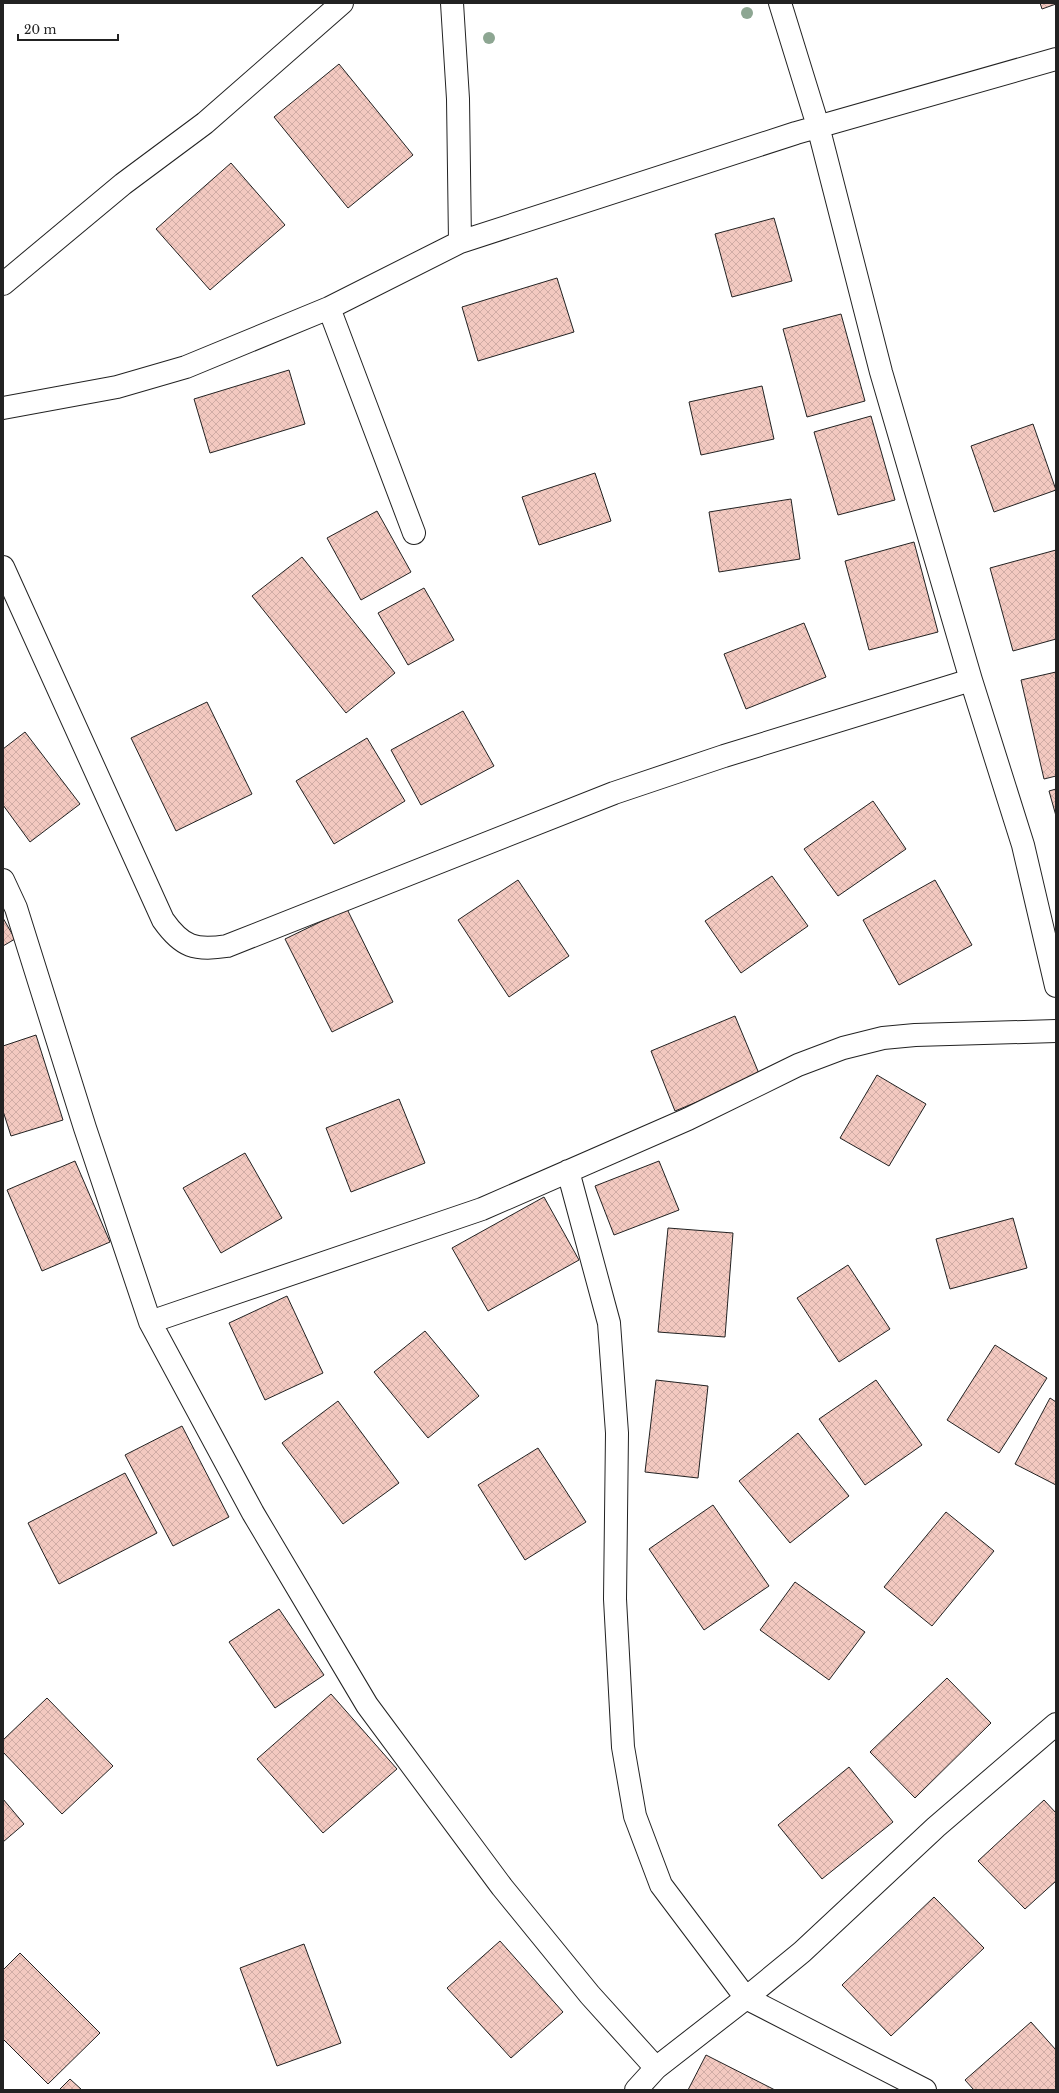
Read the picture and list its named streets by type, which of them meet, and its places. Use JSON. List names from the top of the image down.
{
  "scale_bar": "20 m"
}
